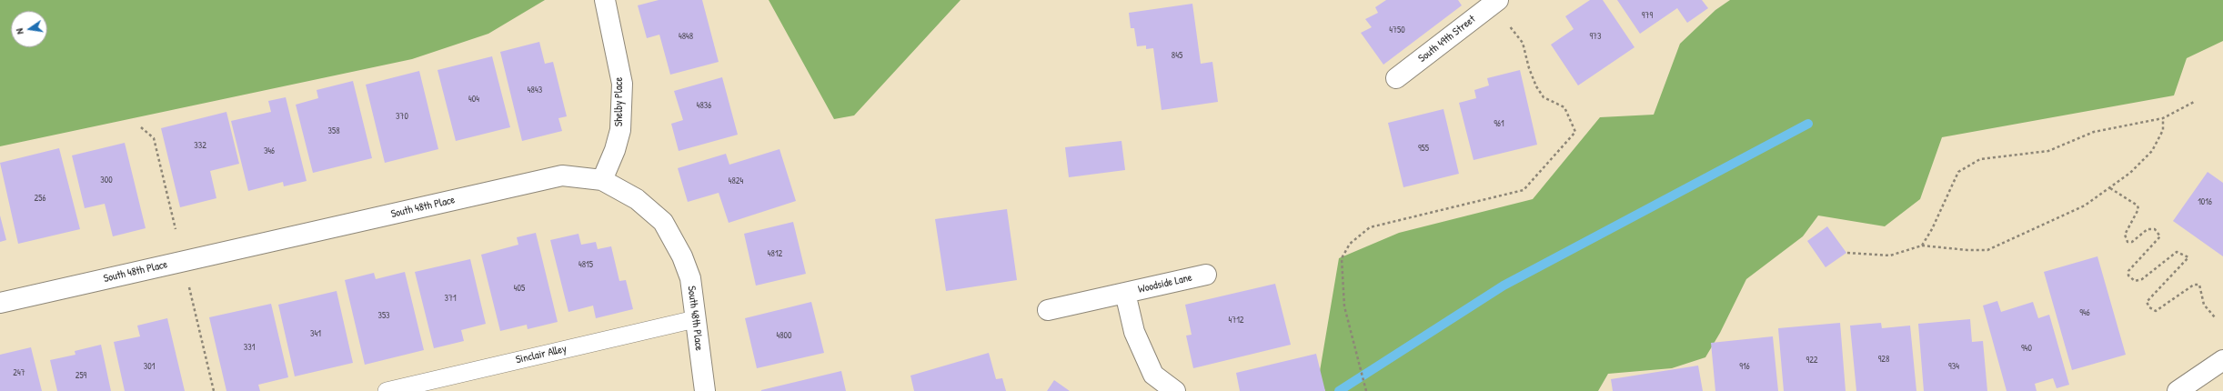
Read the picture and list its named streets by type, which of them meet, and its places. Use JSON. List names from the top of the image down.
{
  "streets": {
    "street": [
      "South 49th Street",
      "Shelby Place",
      "South 48th Place",
      "Woodside Lane"
    ],
    "lane": ["Sinclair Alley"]
  },
  "crossings": [
    ["Shelby Place", "South 48th Place"],
    ["South 48th Place", "Sinclair Alley"]
  ],
  "house_numbers": [
    "979",
    "4750",
    "4848",
    "973",
    "845",
    "4843",
    "404",
    "4836",
    "370",
    "961",
    "358",
    "332",
    "955",
    "346",
    "300",
    "4824",
    "256",
    "1016",
    "4812",
    "4815",
    "405",
    "371",
    "946",
    "353",
    "4712",
    "341",
    "4800",
    "331",
    "940",
    "928",
    "922",
    "301",
    "916",
    "934",
    "247",
    "259"
  ],
  "north": "left"
}
